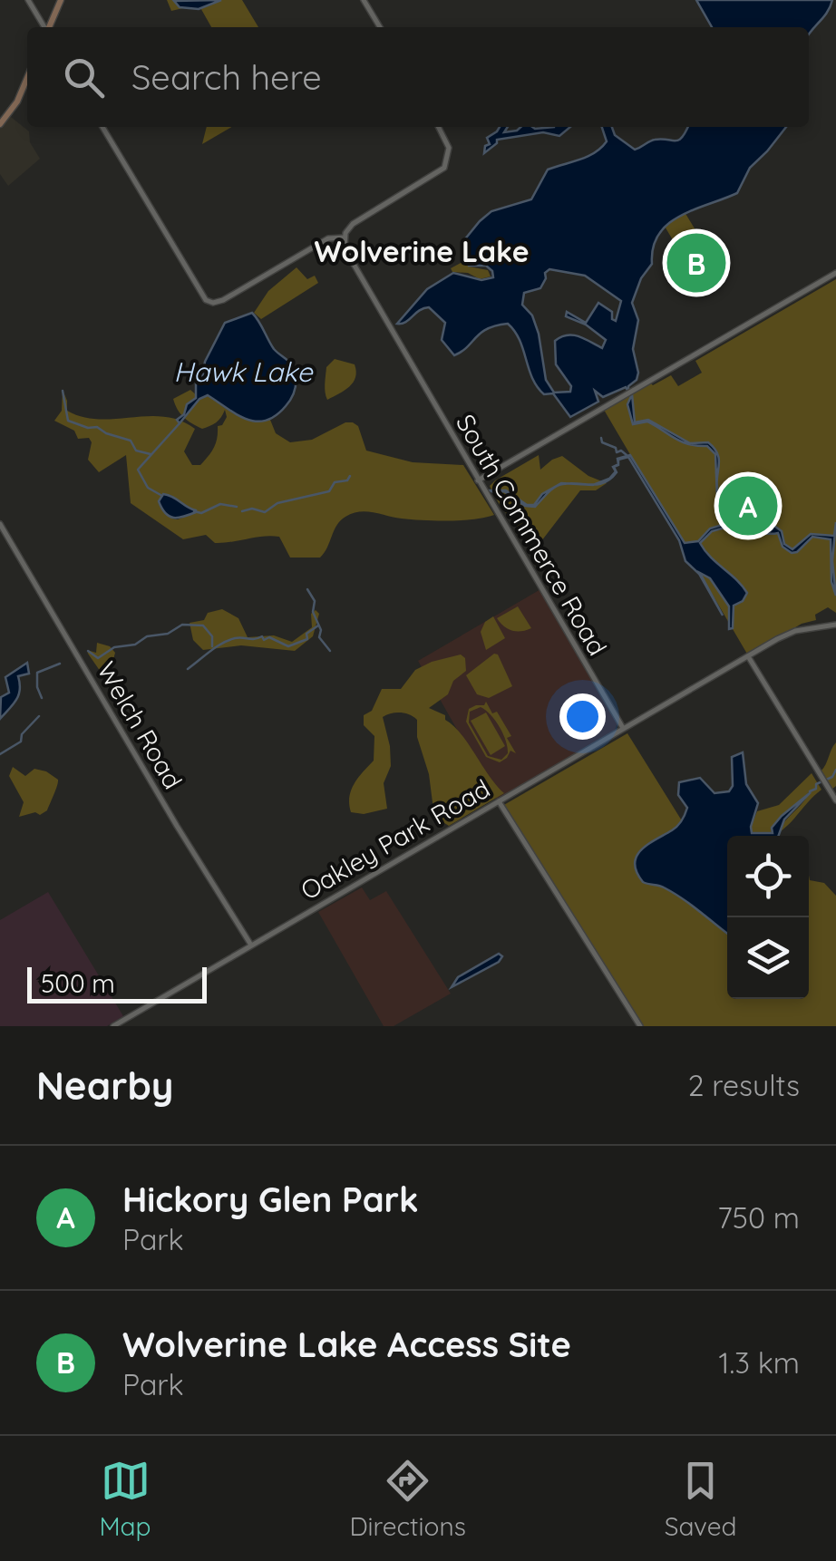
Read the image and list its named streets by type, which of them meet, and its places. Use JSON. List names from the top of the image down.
{
  "streets": {
    "street": ["South Commerce Road", "Welch Road", "Oakley Park Road"]
  },
  "crossings": [
    ["South Commerce Road", "Oakley Park Road"],
    ["Welch Road", "Oakley Park Road"]
  ],
  "districts": ["Wolverine Lake"],
  "water": ["Hawk Lake"],
  "scale_bar": "500 m",
  "page": {
    "search": "Search here",
    "pins": ["B", "A"],
    "scale": "500 m",
    "heading": ["Nearby", "2 results"],
    "list": [
      {
        "mark": "A",
        "name": "Hickory Glen Park",
        "note": "Park",
        "value": "750 m"
      },
      {
        "mark": "B",
        "name": "Wolverine Lake Access Site",
        "note": "Park",
        "value": "1.3 km"
      }
    ],
    "nav": ["Map", "Directions", "Saved"]
  }
}
